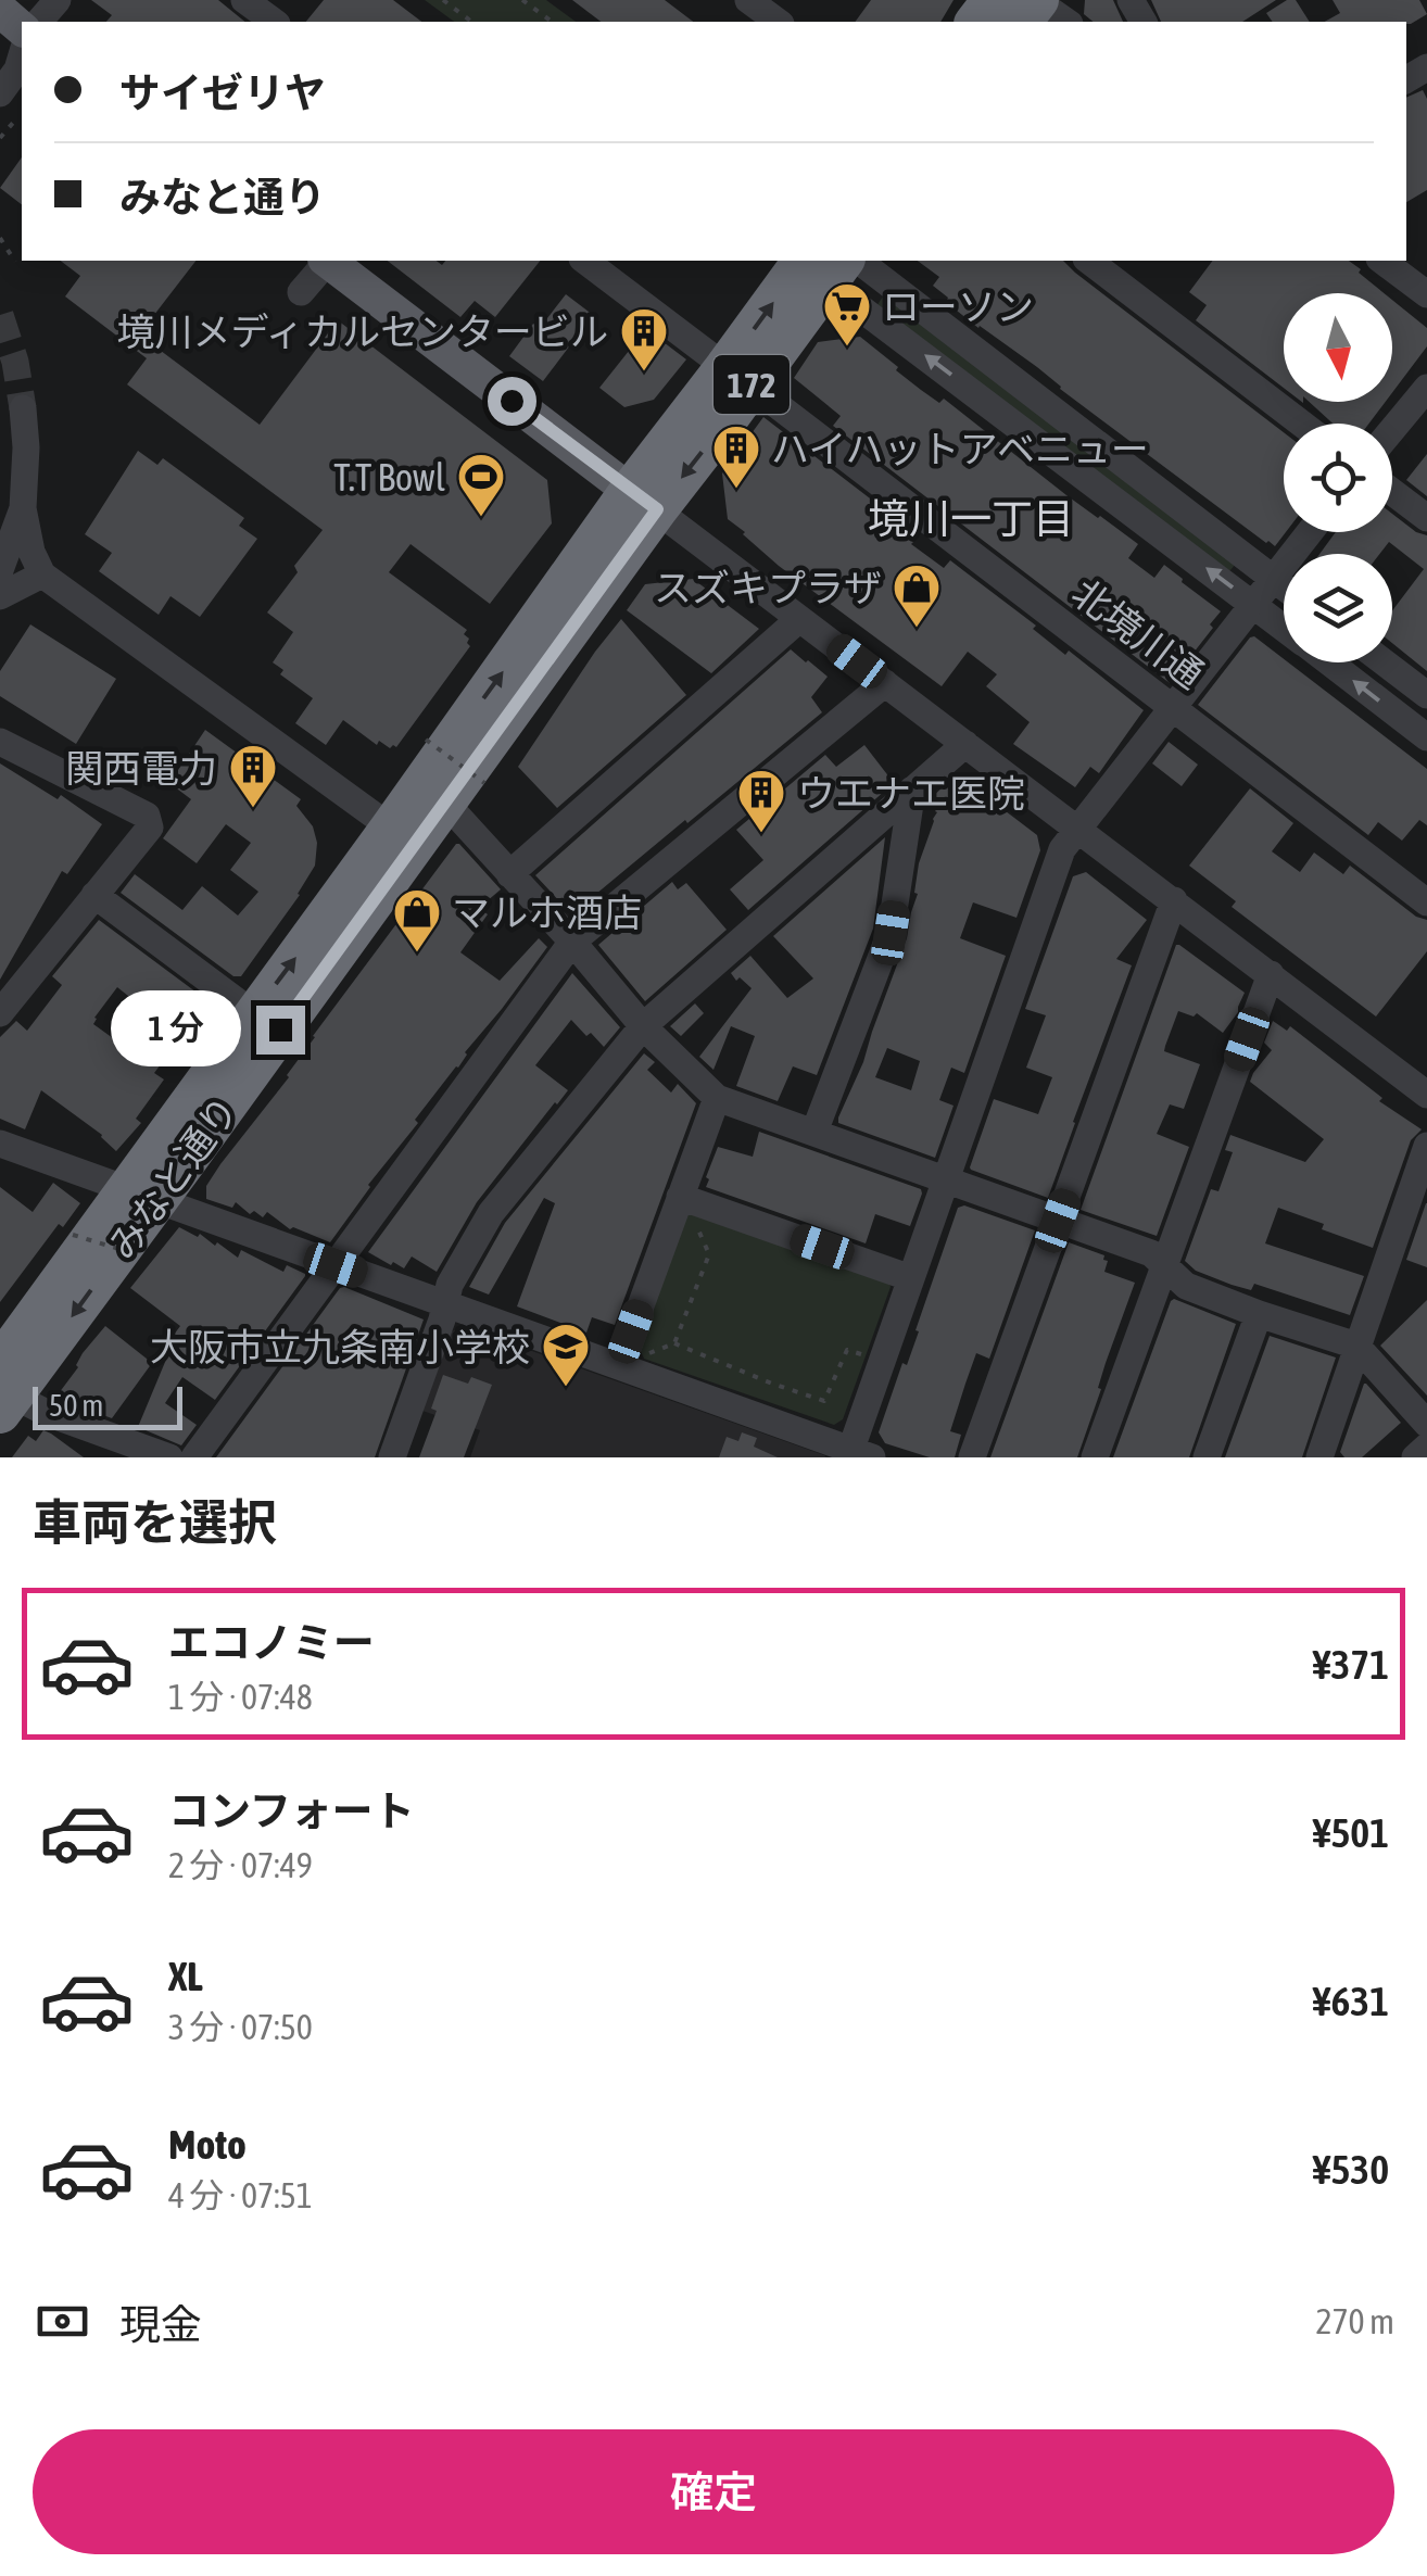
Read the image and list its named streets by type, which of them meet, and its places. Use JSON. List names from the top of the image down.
{
  "streets": {
    "highway": ["172", "みなと通り"],
    "street": ["北境川通"]
  },
  "crossings": [
    ["北境川通", "みなと通り"]
  ],
  "districts": ["境川一丁目"],
  "places": {
    "supermarket": ["ローソン"],
    "building": [
      "境川メディカルセンタービル",
      "ハイハットアベニュー",
      "関西電力",
      "ウエナエ医院"
    ],
    "sports": ["T.T Bowl"],
    "shop": ["スズキプラザ", "マルホ酒店"],
    "school or university": ["大阪市立九条南小学校"]
  },
  "scale_bar": "50 m",
  "north": "bottom",
  "page": {
    "banner": ["サイゼリヤ", "みなと通り"],
    "bubble": "1 分",
    "scale": "50 m",
    "heading": "車両を選択",
    "list": [
      {
        "name": "エコノミー",
        "note": "1 分 · 07:48",
        "value": "¥371"
      },
      {
        "name": "コンフォート",
        "note": "2 分 · 07:49",
        "value": "¥501"
      },
      {
        "name": "XL",
        "note": "3 分 · 07:50",
        "value": "¥631"
      },
      {
        "name": "Moto",
        "note": "4 分 · 07:51",
        "value": "¥530"
      }
    ],
    "pay": ["現金", "270 m"],
    "buttons": "確定"
  }
}
